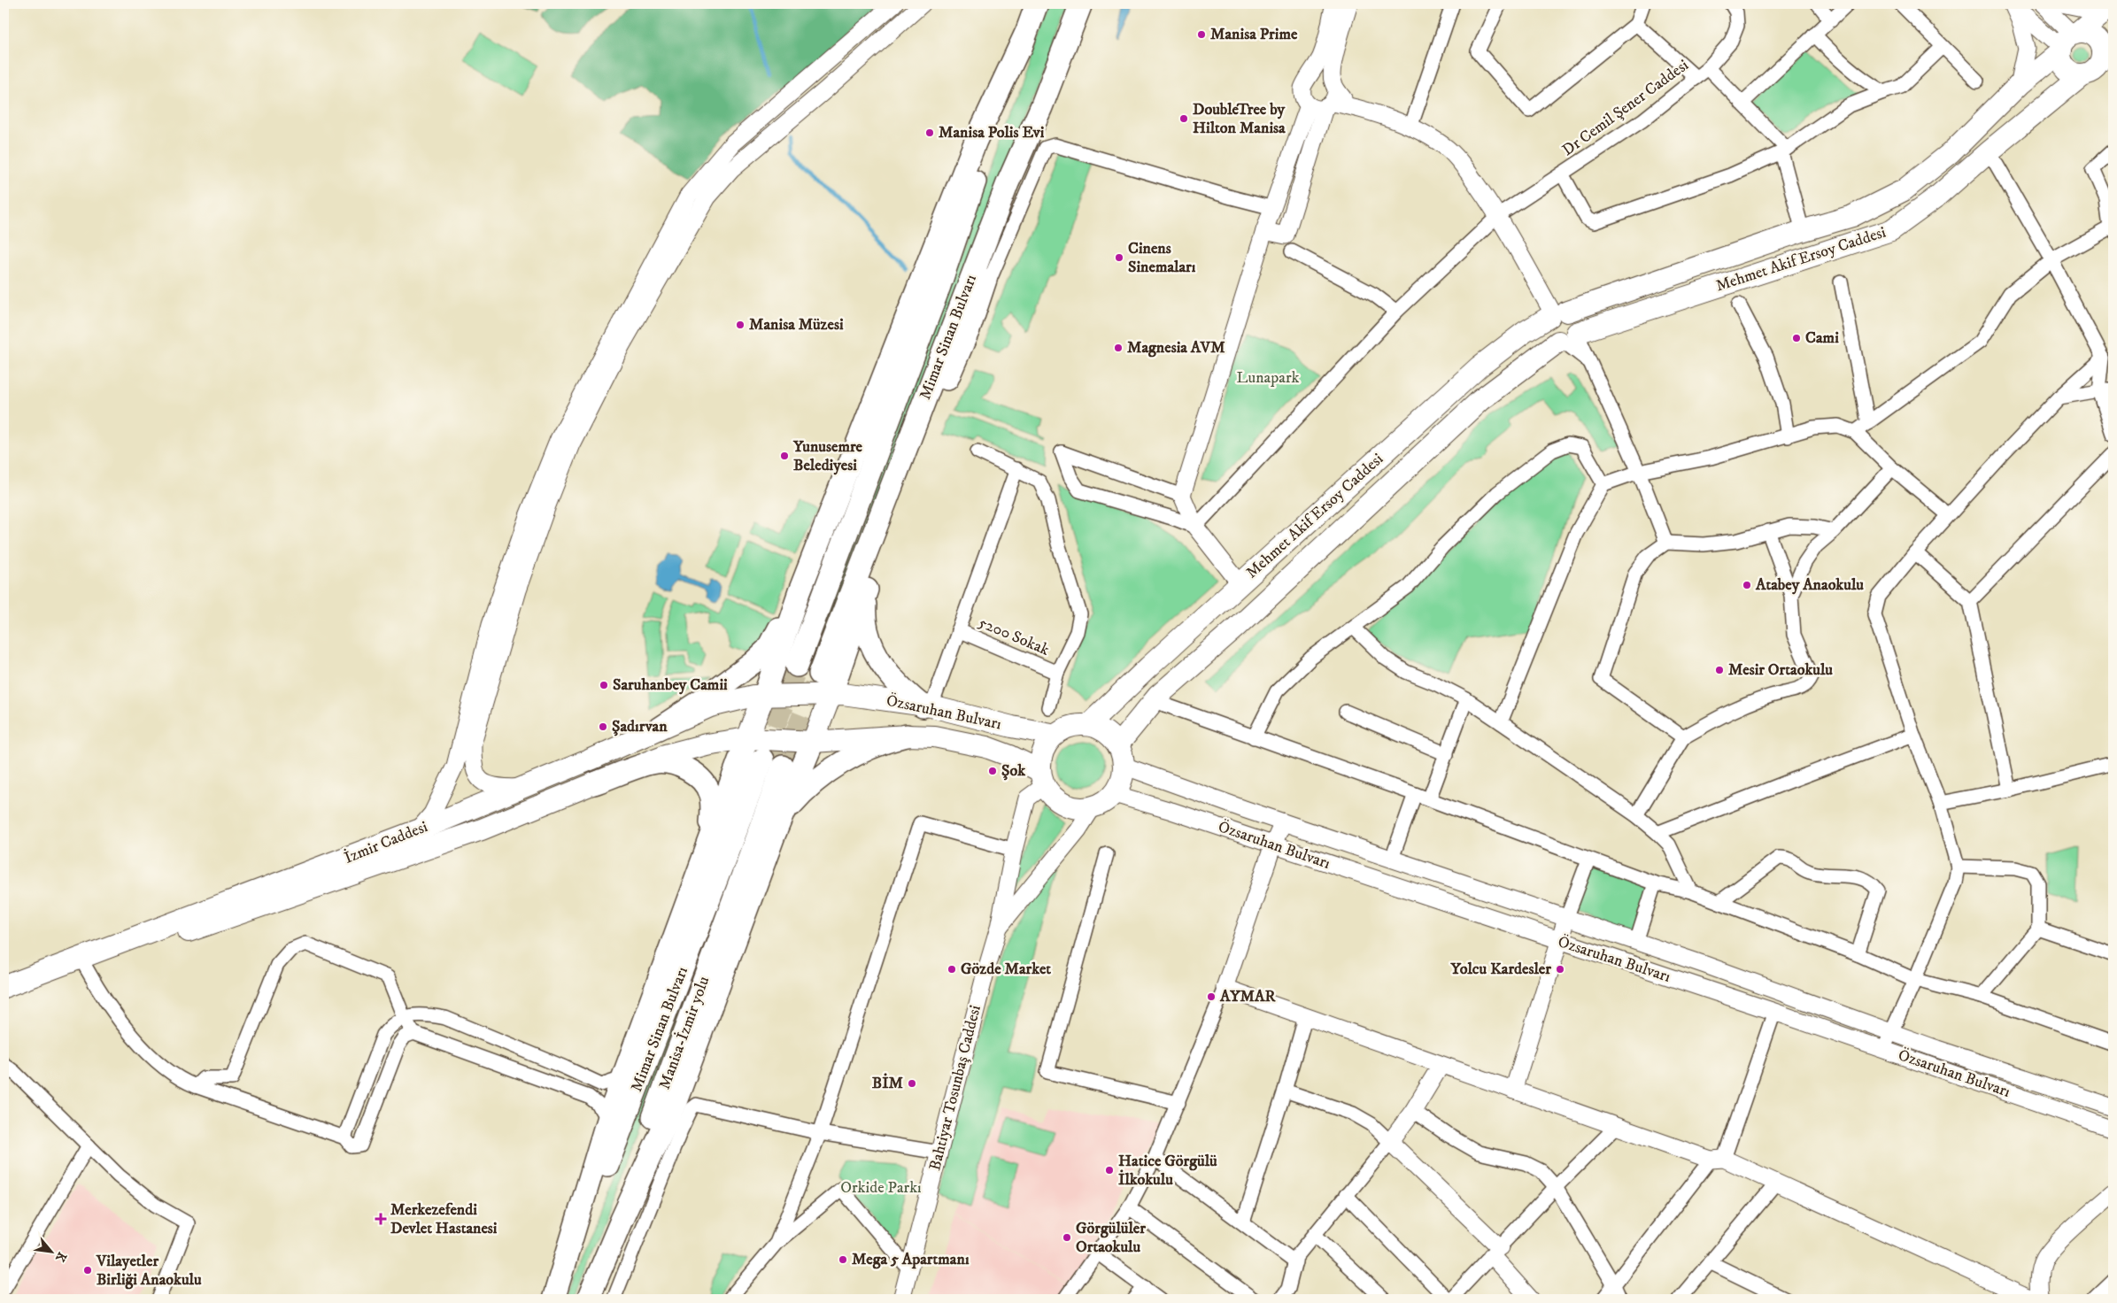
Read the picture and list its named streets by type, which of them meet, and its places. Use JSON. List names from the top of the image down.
{
  "streets": {
    "highway": ["Mimar Sinan Bulvarı", "Manisa-İzmir yolu"],
    "main road": ["Mehmet Akif Ersoy Caddesi", "Özsaruhan Bulvarı", "İzmir Caddesi"],
    "street": ["Dr Cemil Şener Caddesi", "5200 Sokak", "Bahtiyar Tosunbaş Caddesi"]
  },
  "crossings": [
    ["Mehmet Akif Ersoy Caddesi", "Özsaruhan Bulvarı"],
    ["Mehmet Akif Ersoy Caddesi", "Bahtiyar Tosunbaş Caddesi"],
    ["Özsaruhan Bulvarı", "İzmir Caddesi"],
    ["Özsaruhan Bulvarı", "Bahtiyar Tosunbaş Caddesi"]
  ],
  "parks": ["Lunapark", "Orkide Parkı"],
  "places": {
    "other": [
      "Manisa Prime",
      "DoubleTree by Hilton Manisa",
      "Manisa Polis Evi",
      "Cinens Sinemaları",
      "Manisa Müzesi",
      "Cami",
      "Magnesia AVM",
      "Yunusemre Belediyesi",
      "Atabey Anaokulu",
      "Mesir Ortaokulu",
      "Saruhanbey Camii",
      "Şadırvan",
      "Şok",
      "Gözde Market",
      "Yolcu Kardesler",
      "AYMAR",
      "BİM",
      "Hatice Görgülü İlkokulu",
      "Görgülüler Ortaokulu",
      "Mega 5 Apartmanı",
      "Vilayetler Birliği Anaokulu"
    ],
    "health": ["Merkezefendi Devlet Hastanesi"]
  },
  "north": "bottom right"
}
